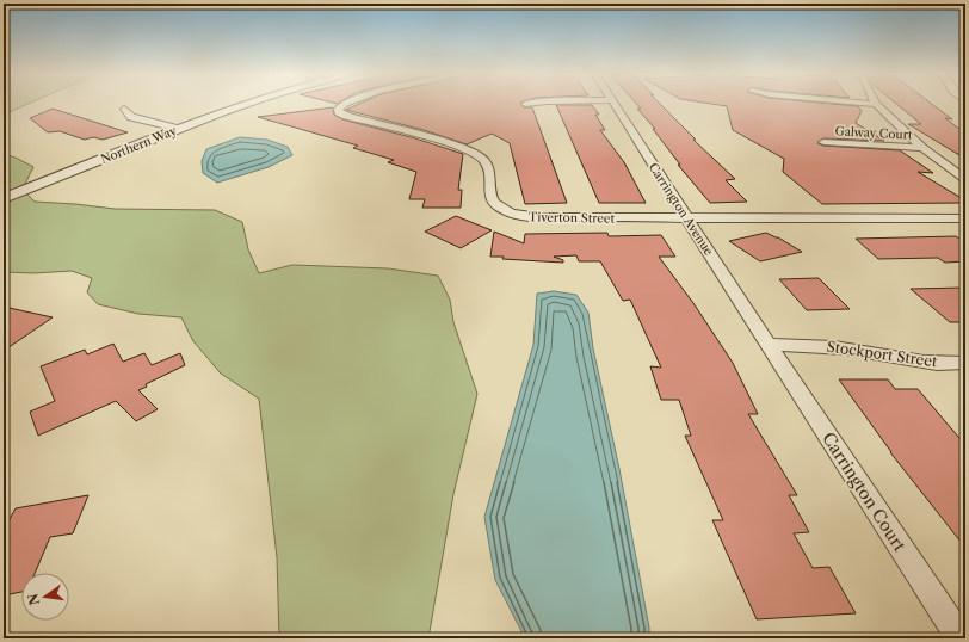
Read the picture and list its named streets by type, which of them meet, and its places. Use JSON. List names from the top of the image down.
{
  "streets": {
    "street": [
      "Galway Court",
      "Northern Way",
      "Carrington Avenue",
      "Tiverton Street",
      "Stockport Street",
      "Carrington Court"
    ]
  },
  "crossings": [
    ["Carrington Avenue", "Tiverton Street"],
    ["Carrington Avenue", "Stockport Street"],
    ["Carrington Avenue", "Carrington Court"],
    ["Stockport Street", "Carrington Court"]
  ],
  "north": "left"
}
